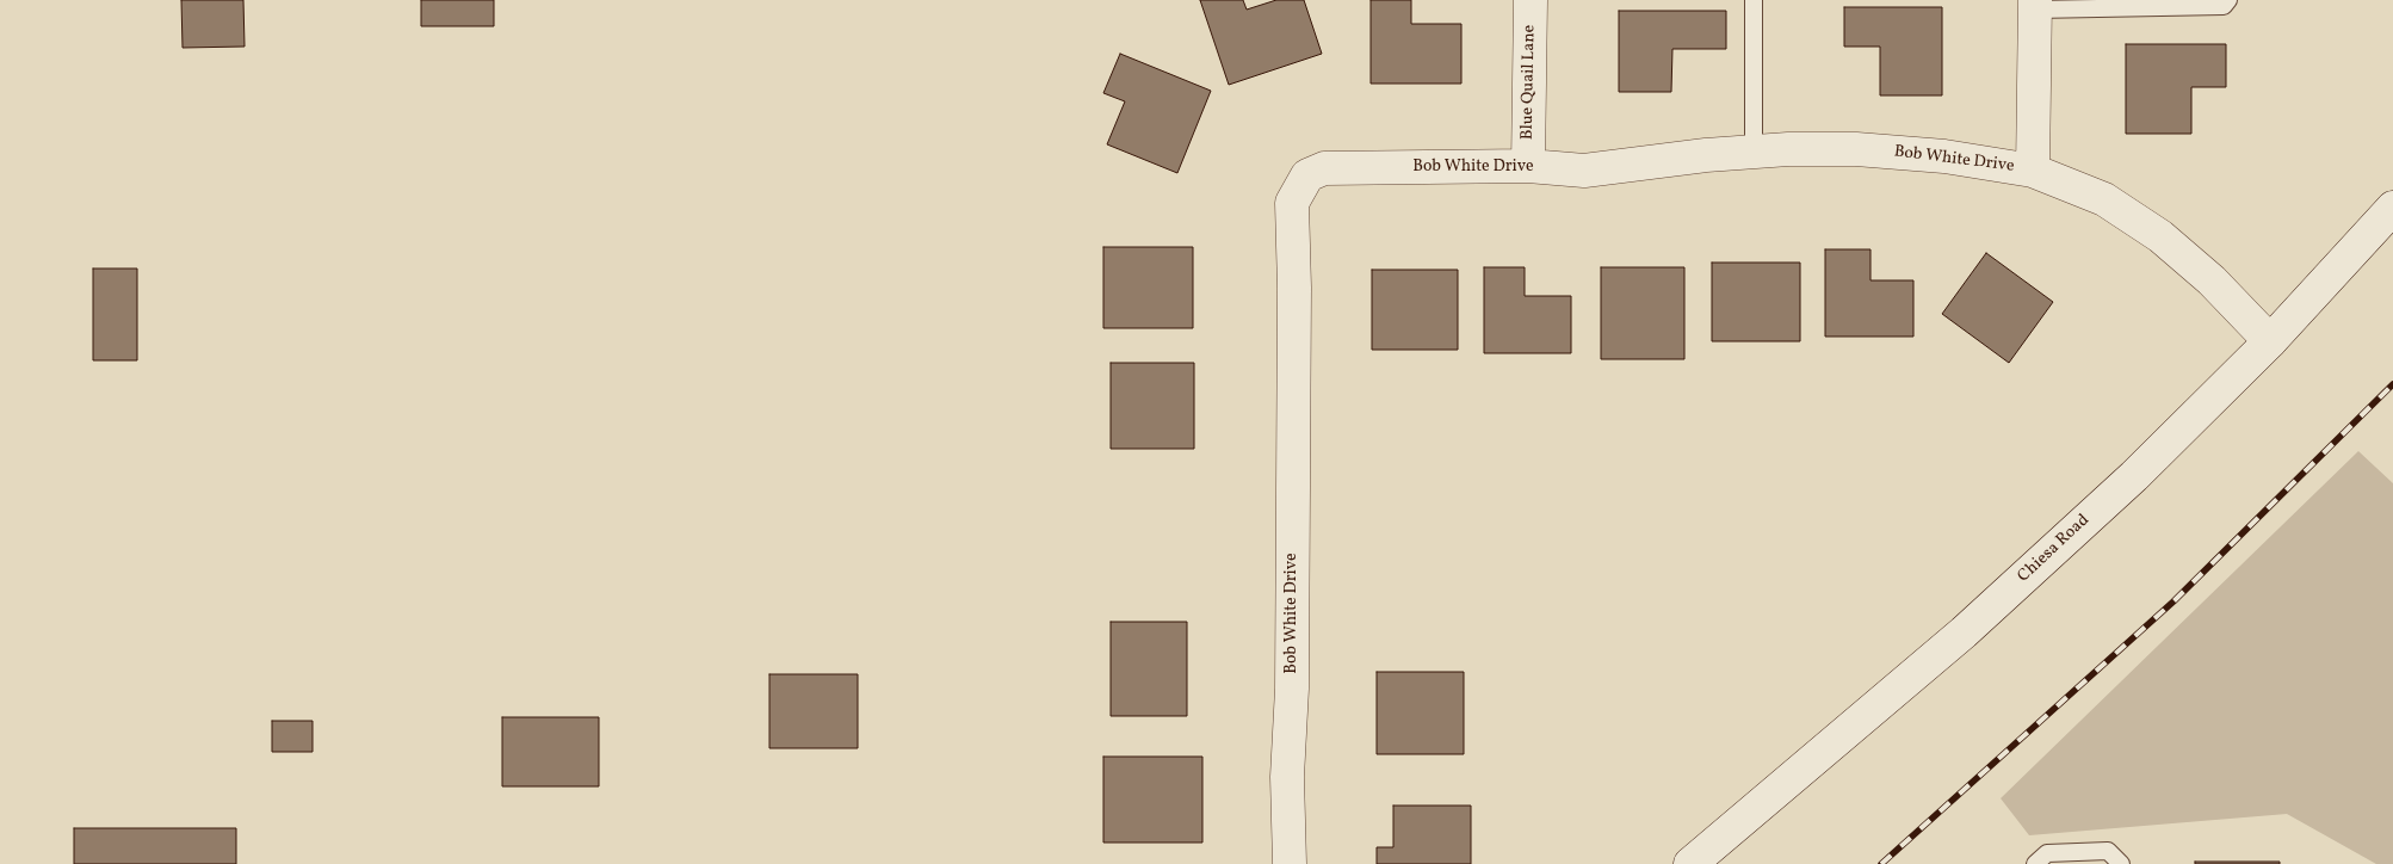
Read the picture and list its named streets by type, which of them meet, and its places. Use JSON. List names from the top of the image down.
{
  "streets": {
    "street": ["Blue Quail Lane", "Bob White Drive", "Chiesa Road"]
  },
  "crossings": [
    ["Blue Quail Lane", "Bob White Drive"],
    ["Bob White Drive", "Chiesa Road"]
  ]
}
